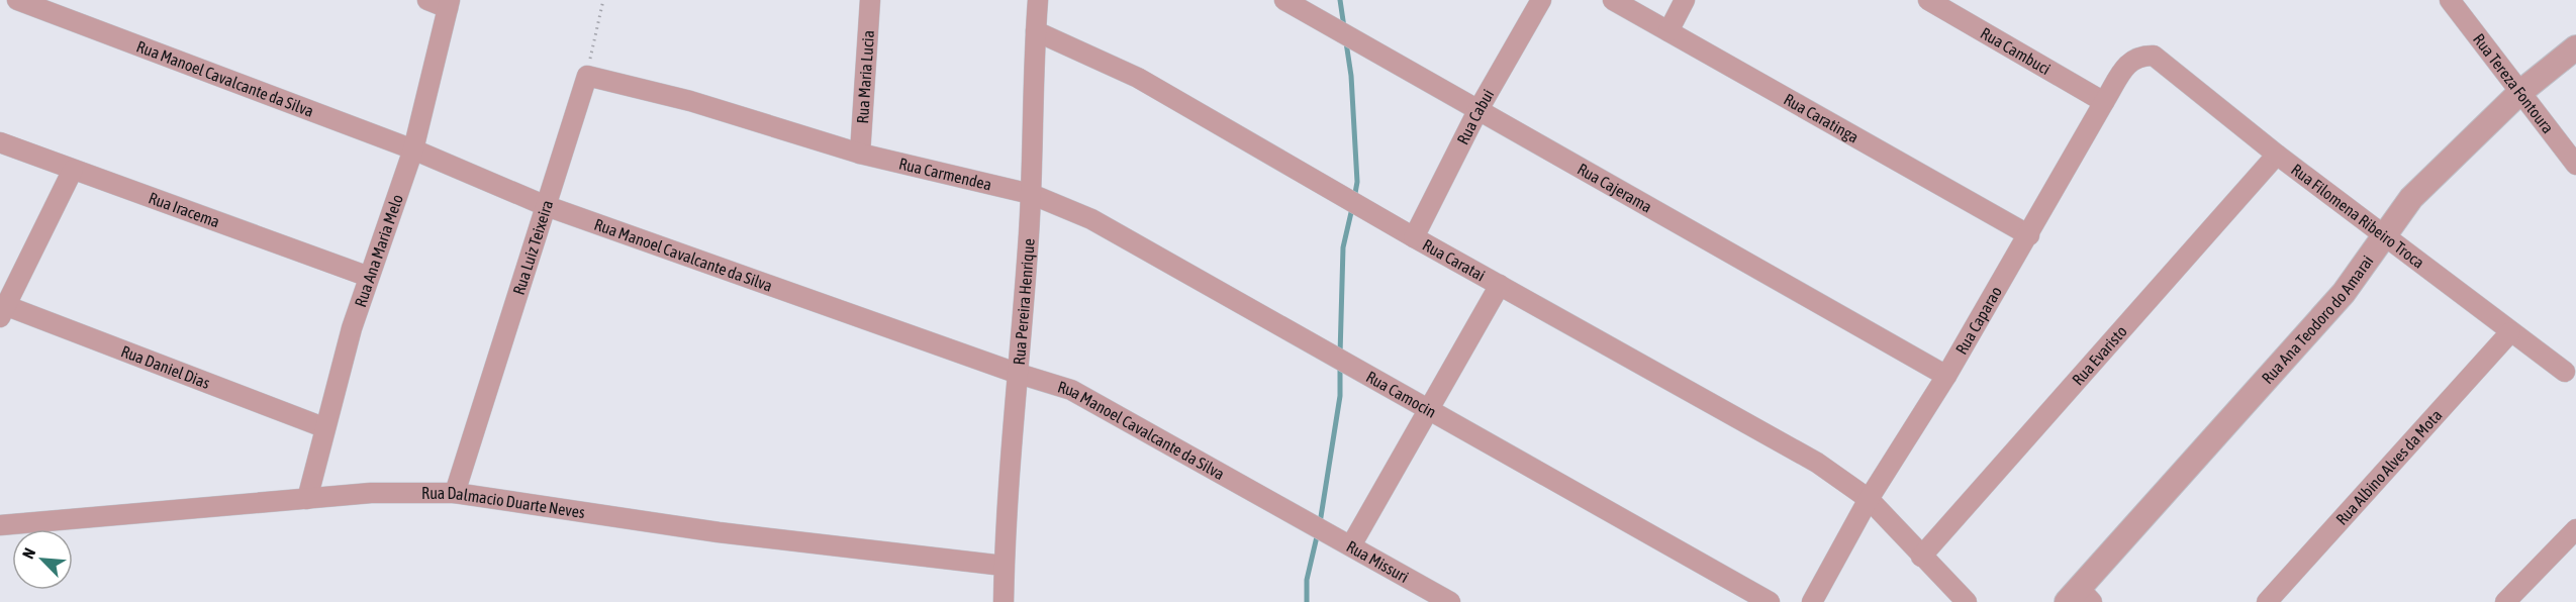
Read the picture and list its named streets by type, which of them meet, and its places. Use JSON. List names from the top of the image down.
{
  "streets": {
    "street": [
      "Rua Cambuci",
      "Rua Maria Lucia",
      "Rua Manoel Cavalcante da Silva",
      "Rua Tereza Fontoura",
      "Rua Cabui",
      "Rua Caratinga",
      "Rua Carmendea",
      "Rua Cajerama",
      "Rua Iracema",
      "Rua Filomena Ribeiro Troca",
      "Rua Luiz Teixeira",
      "Rua Ana Maria Melo",
      "Rua Caratai",
      "Rua Pereira Henrique",
      "Rua Ana Teodoro do Amarai",
      "Rua Caparao",
      "Rua Evaristo",
      "Rua Daniel Dias",
      "Rua Camocin",
      "Rua Albino Alves da Mota",
      "Rua Dalmacio Duarte Neves",
      "Rua Missuri"
    ]
  },
  "crossings": [
    ["Rua Cambuci", "Rua Caparao"],
    ["Rua Maria Lucia", "Rua Carmendea"],
    ["Rua Manoel Cavalcante da Silva", "Rua Luiz Teixeira"],
    ["Rua Manoel Cavalcante da Silva", "Rua Ana Maria Melo"],
    ["Rua Manoel Cavalcante da Silva", "Rua Pereira Henrique"],
    ["Rua Manoel Cavalcante da Silva", "Rua Missuri"],
    ["Rua Tereza Fontoura", "Rua Ana Teodoro do Amarai"],
    ["Rua Cabui", "Rua Cajerama"],
    ["Rua Cabui", "Rua Caratai"],
    ["Rua Caratinga", "Rua Caparao"],
    ["Rua Carmendea", "Rua Luiz Teixeira"],
    ["Rua Carmendea", "Rua Pereira Henrique"],
    ["Rua Carmendea", "Rua Camocin"],
    ["Rua Cajerama", "Rua Caparao"],
    ["Rua Iracema", "Rua Ana Maria Melo"],
    ["Rua Filomena Ribeiro Troca", "Rua Ana Teodoro do Amarai"],
    ["Rua Filomena Ribeiro Troca", "Rua Caparao"],
    ["Rua Filomena Ribeiro Troca", "Rua Evaristo"],
    ["Rua Filomena Ribeiro Troca", "Rua Albino Alves da Mota"],
    ["Rua Luiz Teixeira", "Rua Dalmacio Duarte Neves"],
    ["Rua Ana Maria Melo", "Rua Daniel Dias"],
    ["Rua Ana Maria Melo", "Rua Dalmacio Duarte Neves"],
    ["Rua Caratai", "Rua Pereira Henrique"],
    ["Rua Caratai", "Rua Caparao"],
    ["Rua Caratai", "Rua Evaristo"],
    ["Rua Pereira Henrique", "Rua Camocin"],
    ["Rua Pereira Henrique", "Rua Dalmacio Duarte Neves"]
  ],
  "north": "top left"
}
